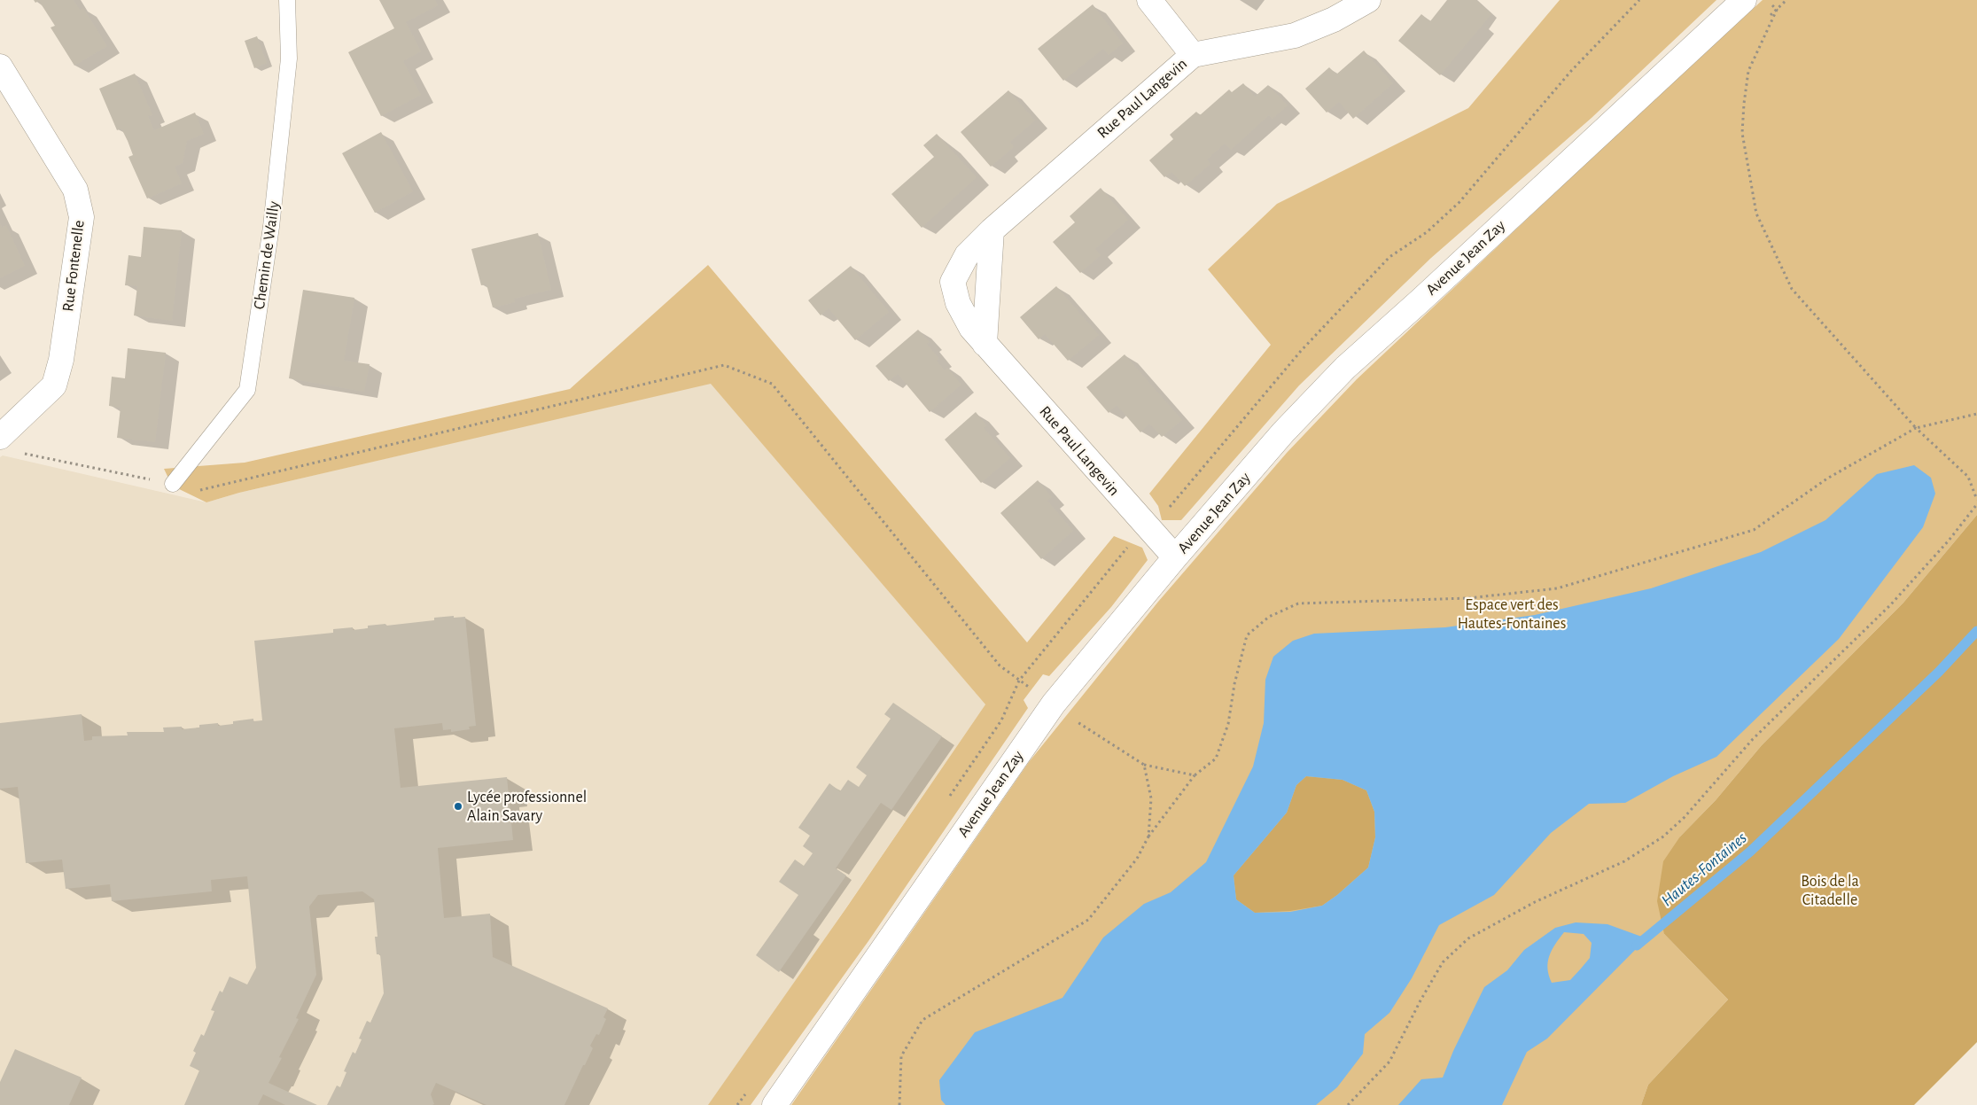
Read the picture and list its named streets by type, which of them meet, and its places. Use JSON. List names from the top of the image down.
{
  "streets": {
    "street": ["Rue Paul Langevin", "Avenue Jean Zay", "Rue Fontenelle"],
    "lane": ["Chemin de Wailly"]
  },
  "crossings": [
    ["Rue Paul Langevin", "Avenue Jean Zay"]
  ],
  "water": ["Hautes-Fontaines"],
  "parks": ["Espace vert des Hautes-Fontaines", "Bois de la Citadelle"],
  "places": ["Lycée professionnel Alain Savary"]
}
